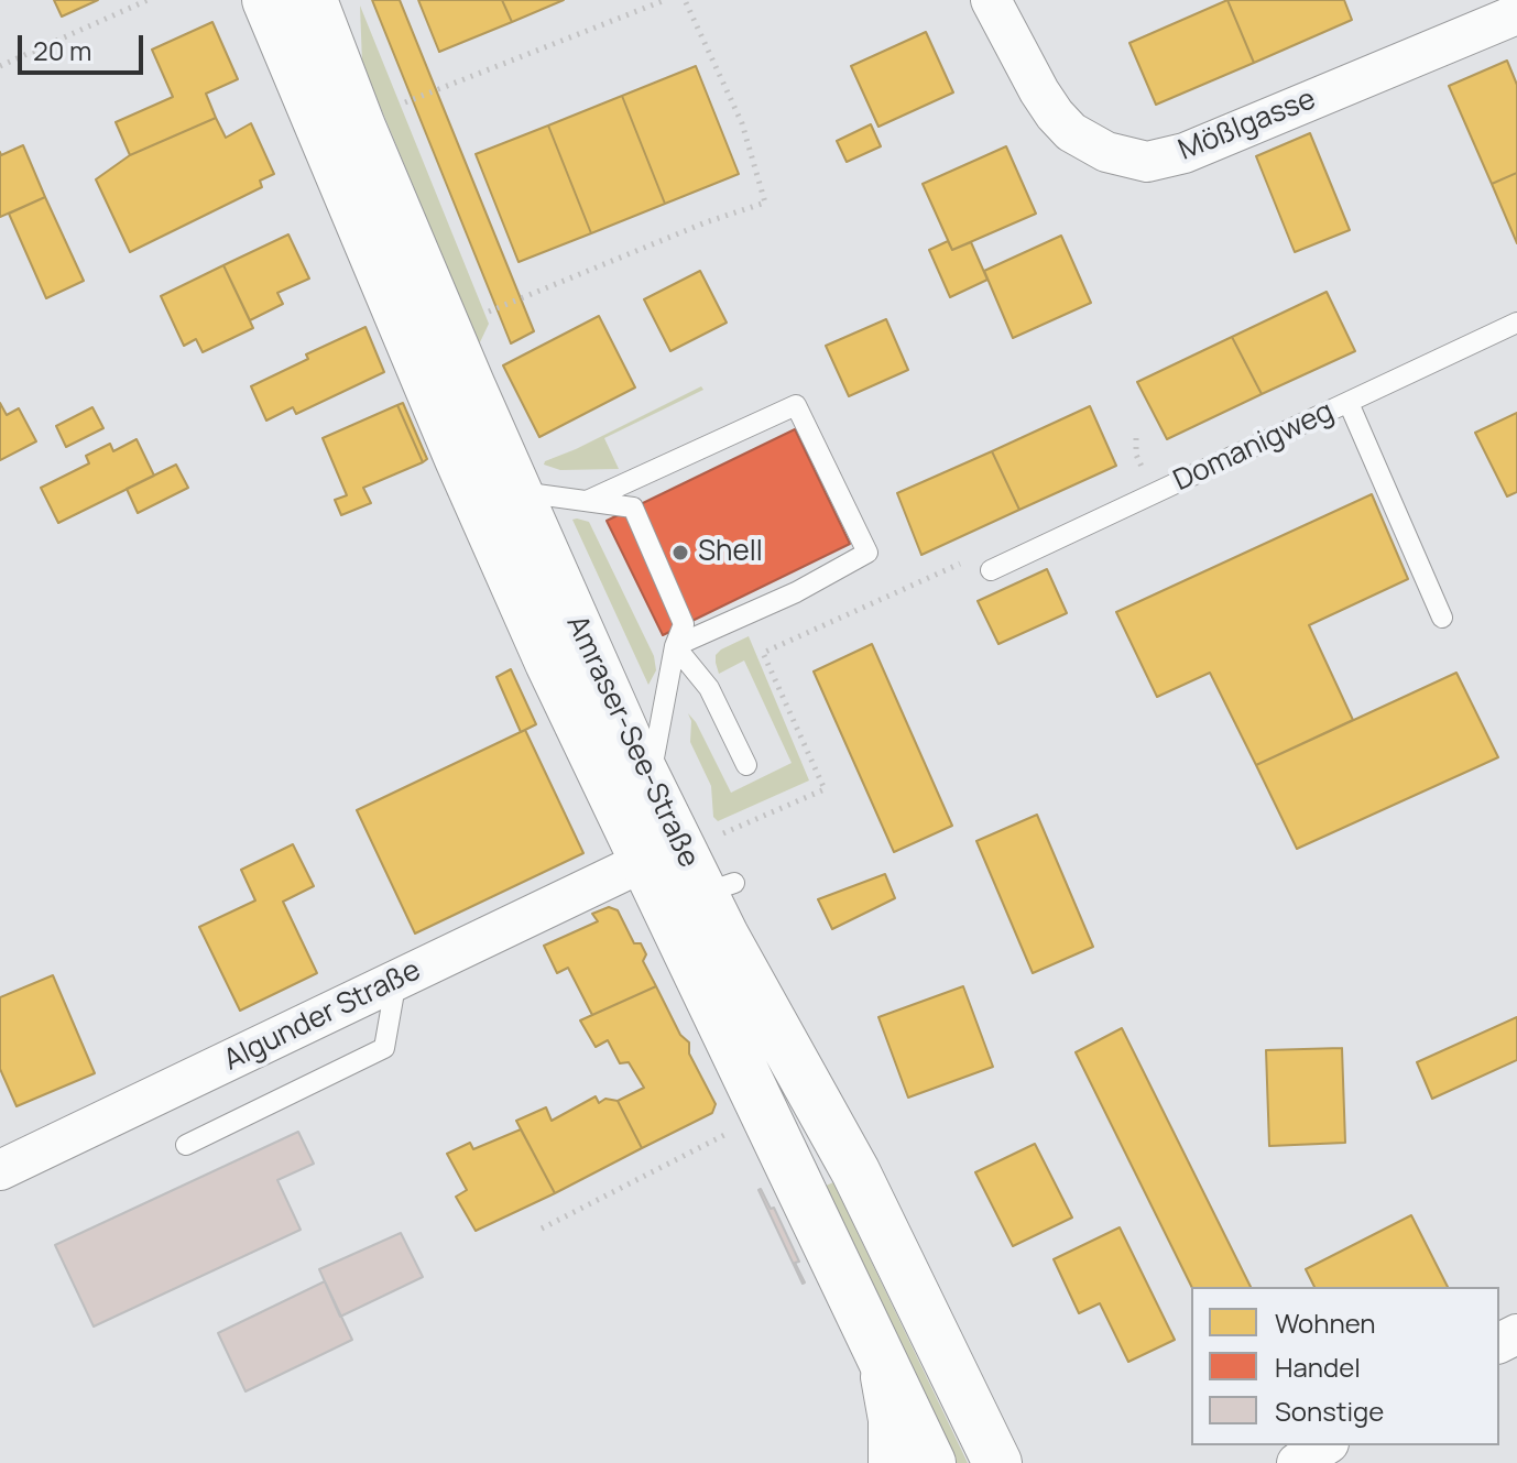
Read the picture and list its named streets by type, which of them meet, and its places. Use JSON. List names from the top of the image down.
{
  "streets": {
    "main road": ["Amraser-See-Straße"],
    "street": ["Mößlgasse", "Algunder Straße"],
    "lane": ["Domanigweg"]
  },
  "crossings": [
    ["Amraser-See-Straße", "Algunder Straße"]
  ],
  "places": ["Shell"],
  "legend": ["Wohnen", "Handel", "Sonstige"],
  "scale_bar": "20 m"
}
